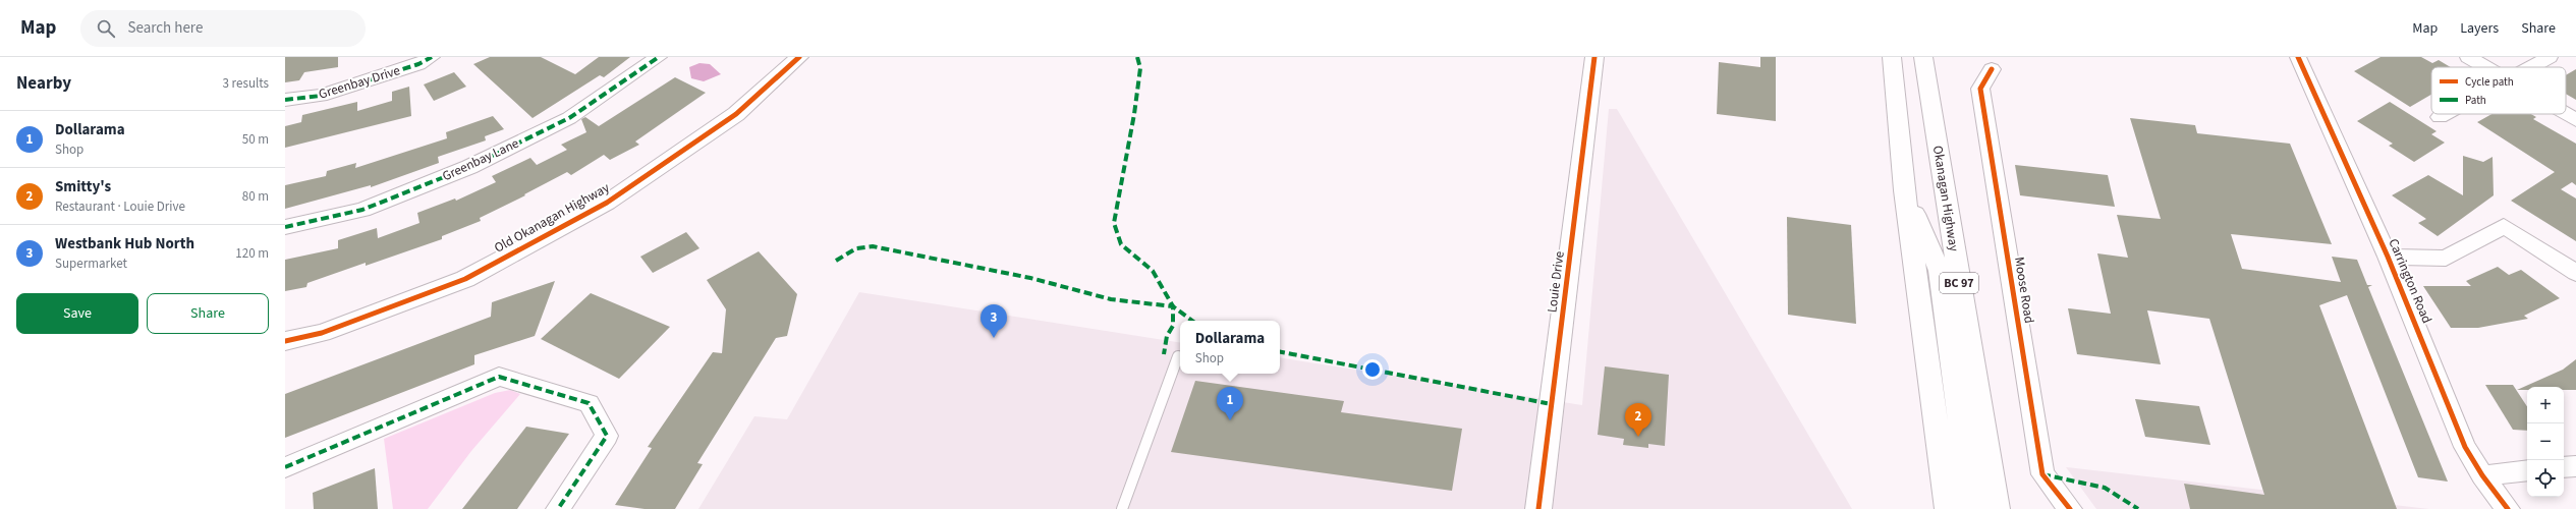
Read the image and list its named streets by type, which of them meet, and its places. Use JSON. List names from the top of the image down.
{
  "streets": {
    "main road": [
      "Okanagan Highway",
      "Old Okanagan Highway",
      "Louie Drive",
      "BC 97"
    ],
    "street": [
      "Greenbay Drive",
      "Greenbay Lane",
      "Carrington Road",
      "Moose Road"
    ]
  },
  "legend": ["Cycle path", "Path"],
  "page": {
    "header": "Map",
    "search": "Search here",
    "nav": ["Map", "Layers", "Share"],
    "heading": ["Nearby", "3 results"],
    "list": [
      {
        "mark": "1",
        "name": "Dollarama",
        "note": "Shop",
        "value": "50 m"
      },
      {
        "mark": "2",
        "name": "Smitty's",
        "note": "Restaurant · Louie Drive",
        "value": "80 m"
      },
      {
        "mark": "3",
        "name": "Westbank Hub North",
        "note": "Supermarket",
        "value": "120 m"
      }
    ],
    "buttons": ["Save", "Share"],
    "pins": ["3", "1", "2"],
    "popup": ["Dollarama", "Shop"],
    "map_buttons": ["+", "−"]
  }
}
